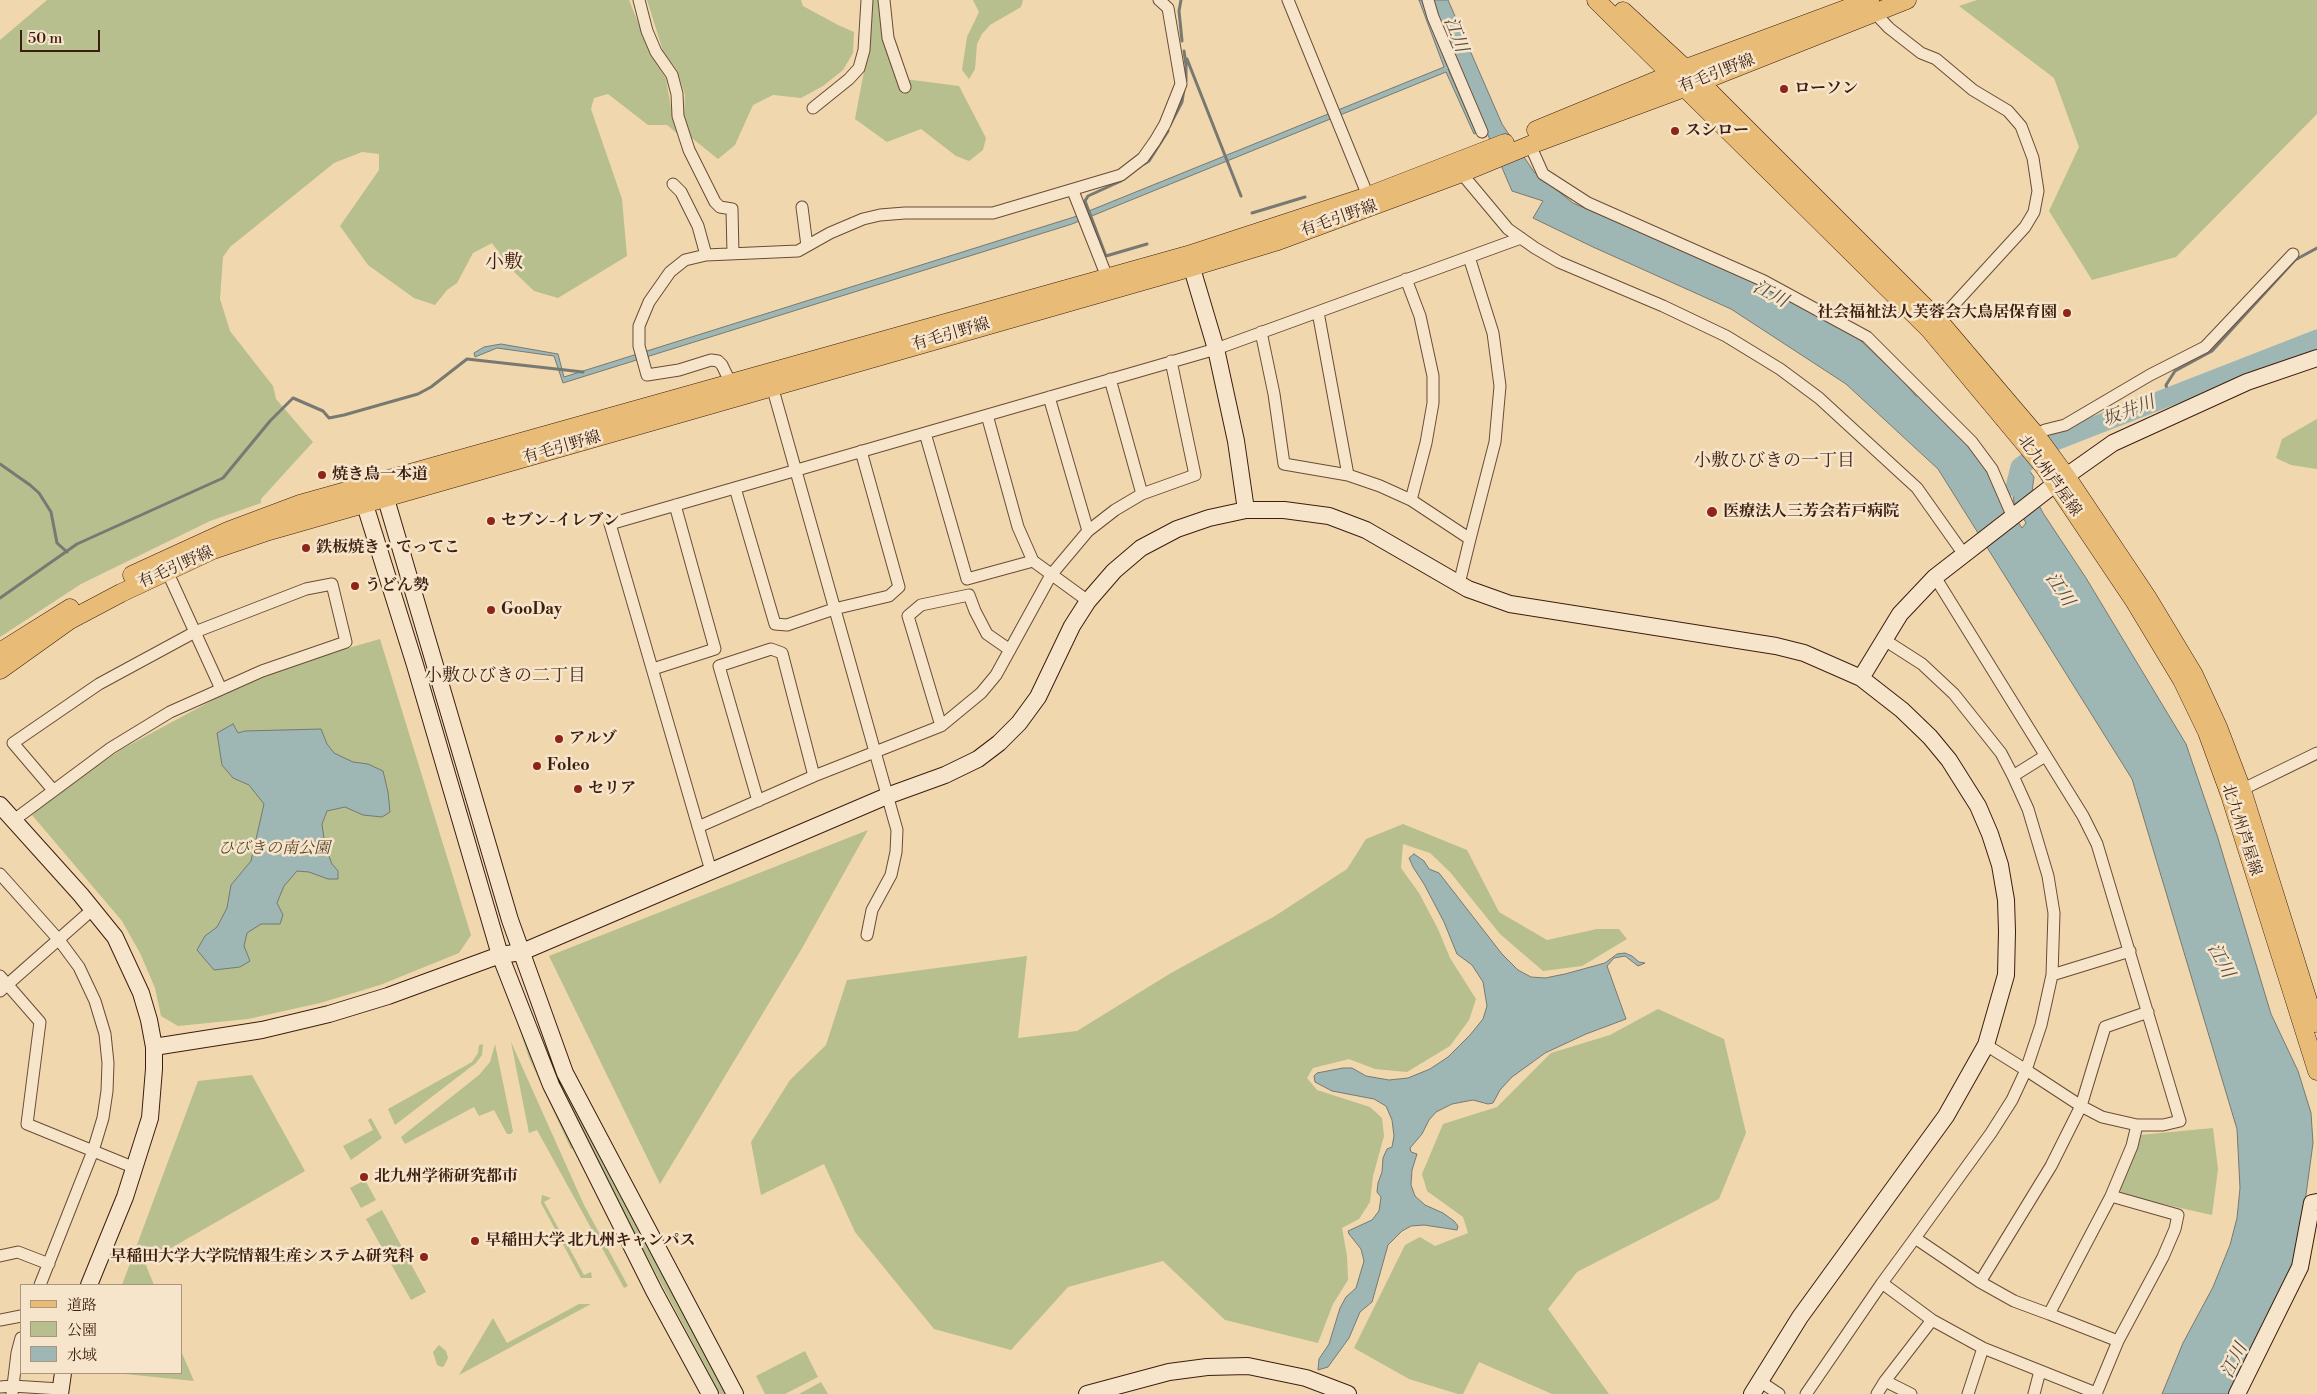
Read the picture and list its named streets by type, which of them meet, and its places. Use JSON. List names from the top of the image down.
{
  "streets": {
    "main road": ["有毛引野線", "北九州芦屋線"]
  },
  "crossings": [
    ["有毛引野線", "北九州芦屋線"]
  ],
  "districts": ["小敷", "小敷ひびきの一丁目", "小敷ひびきの二丁目"],
  "water": ["江川", "坂井川"],
  "parks": ["ひびきの南公園"],
  "places": [
    "ローソン",
    "スシロー",
    "社会福祉法人芙蓉会大鳥居保育園",
    "焼き鳥一本道",
    "医療法人三芳会若戸病院",
    "セブン-イレブン",
    "鉄板焼き・てってこ",
    "うどん勢",
    "GooDay",
    "アルゾ",
    "Foleo",
    "セリア",
    "北九州学術研究都市",
    "早稲田大学 北九州キャンパス",
    "早稲田大学大学院情報生産システム研究科"
  ],
  "legend": ["道路", "公園", "水域"],
  "scale_bar": "50 m"
}
